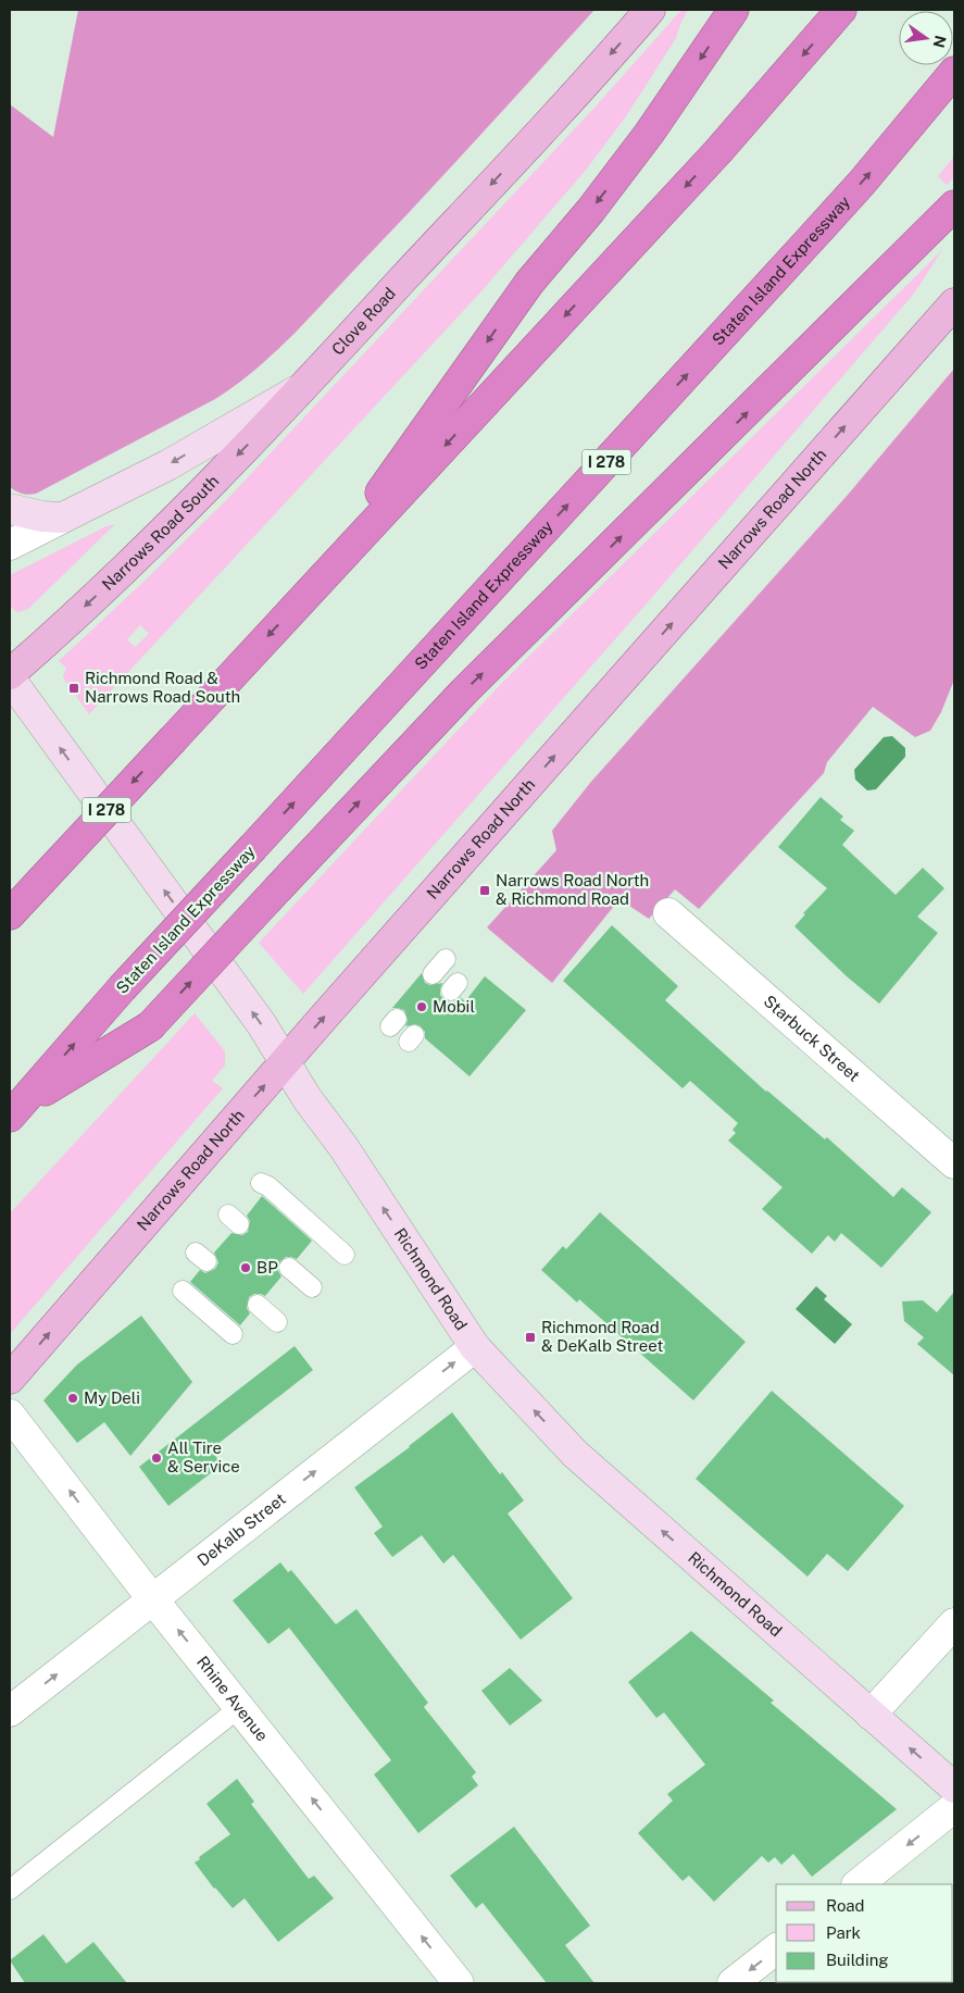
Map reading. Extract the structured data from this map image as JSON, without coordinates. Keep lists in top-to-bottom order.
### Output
{
  "streets": {
    "highway": ["Staten Island Expressway", "I 278"],
    "main road": [
      "Clove Road",
      "Narrows Road North",
      "Narrows Road South",
      "Richmond Road"
    ],
    "street": ["Starbuck Street", "DeKalb Street", "Rhine Avenue"]
  },
  "crossings": [
    ["Clove Road", "Narrows Road South"],
    ["Narrows Road North", "Richmond Road"],
    ["Richmond Road", "DeKalb Street"],
    ["DeKalb Street", "Rhine Avenue"]
  ],
  "one_way": [
    "Clove Road",
    "Narrows Road North",
    "Narrows Road South",
    "Richmond Road",
    "DeKalb Street",
    "Rhine Avenue"
  ],
  "places": {
    "transit": ["Richmond Road & Narrows Road South", "Narrows Road North & Richmond Road", "Richmond Road & DeKalb Street"],
    "other": [
      "Mobil",
      "BP",
      "My Deli",
      "All Tire & Service"
    ]
  },
  "legend": ["Road", "Park", "Building"],
  "north": "right"
}
